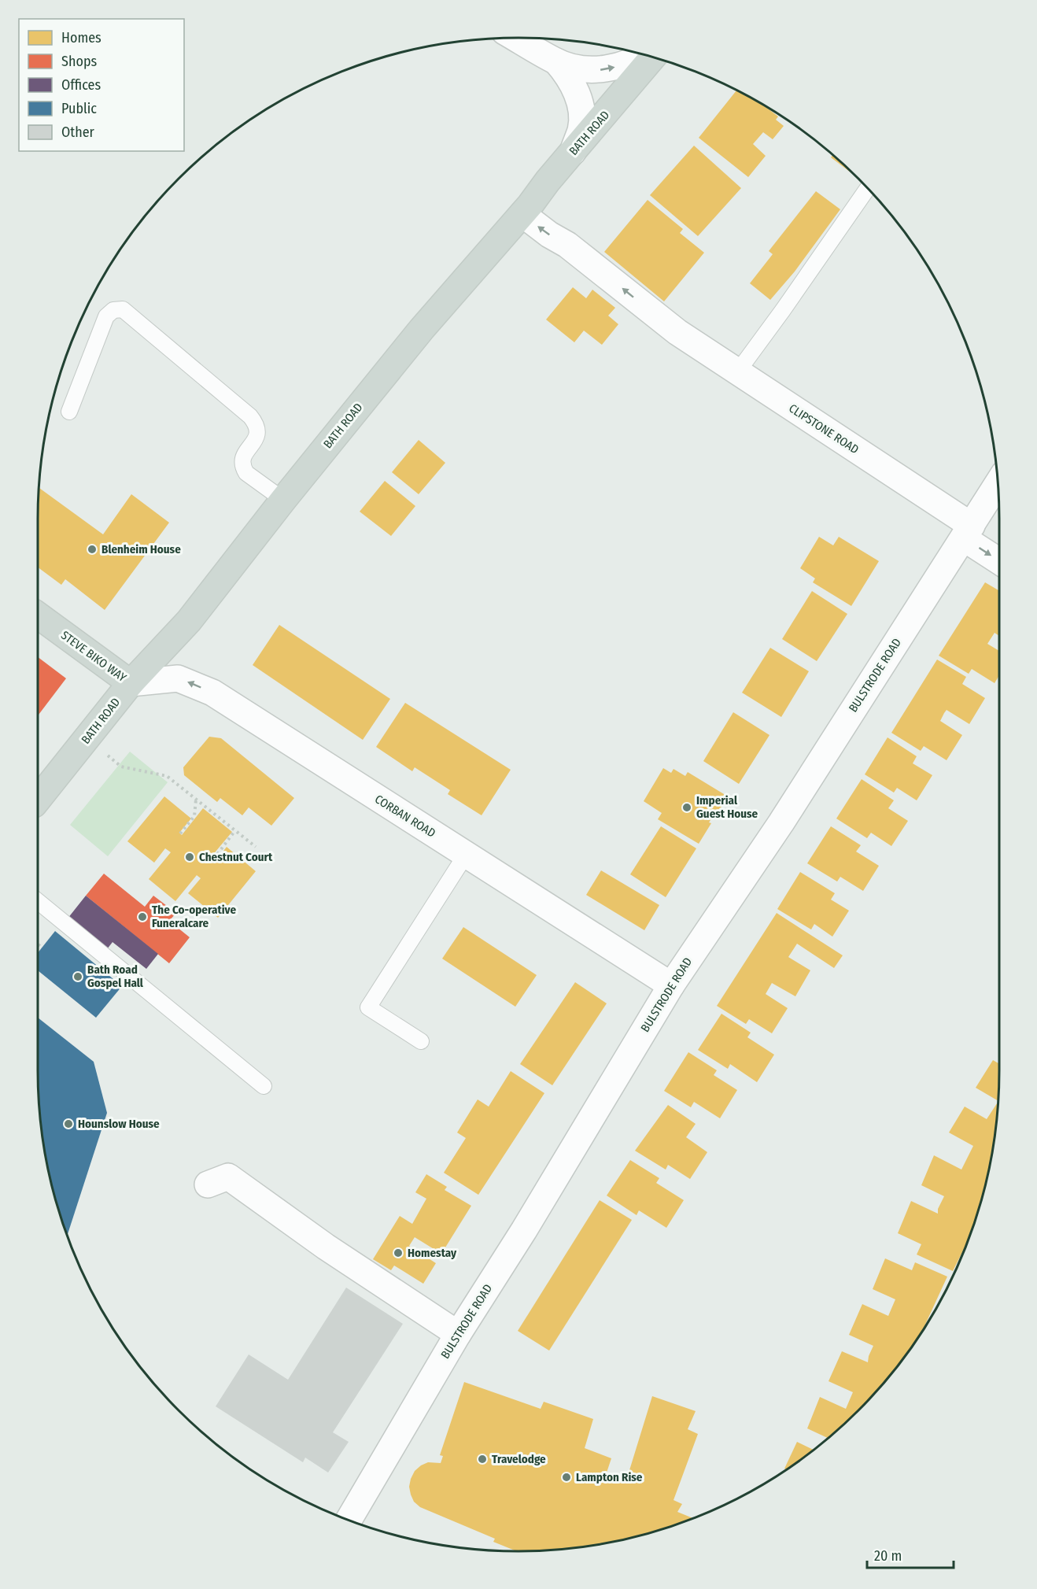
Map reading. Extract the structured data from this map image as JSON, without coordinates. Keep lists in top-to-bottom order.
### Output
{
  "streets": {
    "main road": ["BATH ROAD", "STEVE BIKO WAY"],
    "street": ["CLIPSTONE ROAD", "BULSTRODE ROAD", "CORBAN ROAD"]
  },
  "crossings": [
    ["BATH ROAD", "CLIPSTONE ROAD"],
    ["BATH ROAD", "STEVE BIKO WAY"],
    ["BATH ROAD", "CORBAN ROAD"],
    ["CLIPSTONE ROAD", "BULSTRODE ROAD"],
    ["STEVE BIKO WAY", "CORBAN ROAD"],
    ["BULSTRODE ROAD", "CORBAN ROAD"]
  ],
  "one_way": ["CORBAN ROAD"],
  "places": [
    "Blenheim House",
    "Imperial Guest House",
    "Chestnut Court",
    "The Co-operative Funeralcare",
    "Bath Road Gospel Hall",
    "Hounslow House",
    "Homestay",
    "Travelodge",
    "Lampton Rise"
  ],
  "legend": [
    "Homes",
    "Shops",
    "Offices",
    "Public",
    "Other"
  ],
  "scale_bar": "20 m"
}
